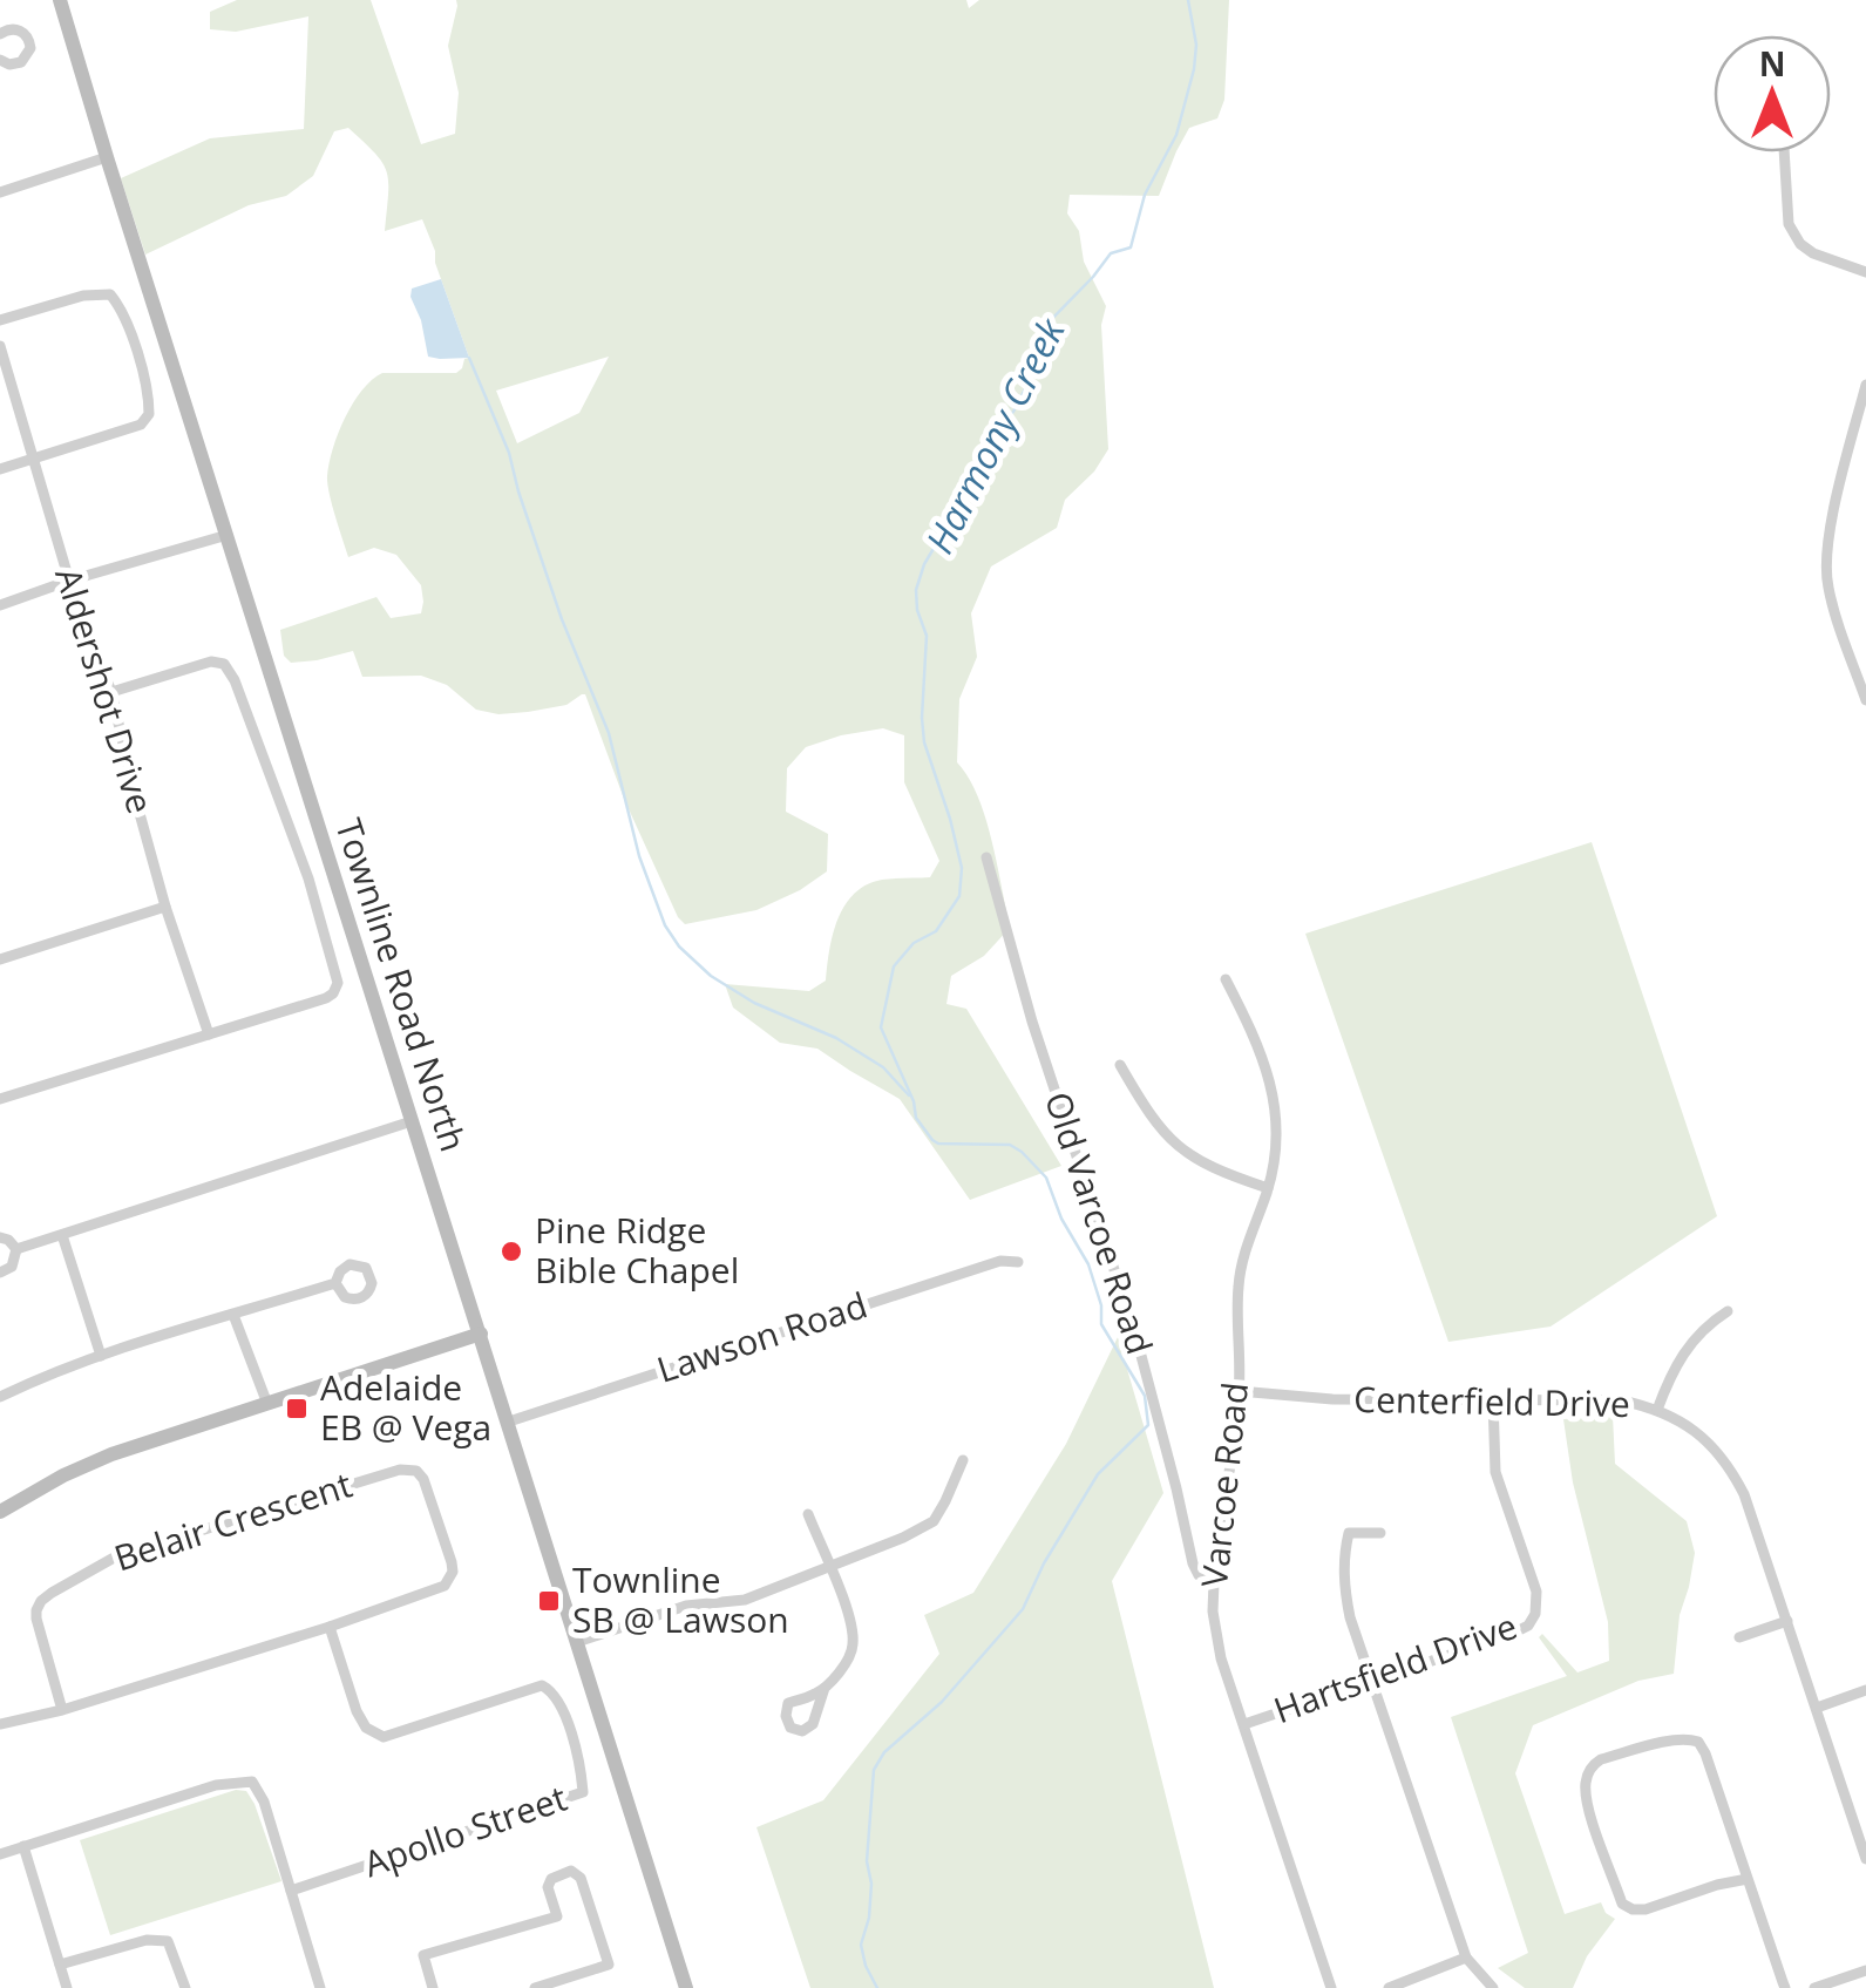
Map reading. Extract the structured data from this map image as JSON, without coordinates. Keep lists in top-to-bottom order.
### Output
{
  "streets": {
    "main road": ["Townline Road North"],
    "street": [
      "Aldershot Drive",
      "Old Varcoe Road",
      "Lawson Road",
      "Centerfield Drive",
      "Varcoe Road",
      "Belair Crescent",
      "Hartsfield Drive",
      "Apollo Street"
    ]
  },
  "crossings": [
    ["Townline Road North", "Lawson Road"],
    ["Old Varcoe Road", "Varcoe Road"],
    ["Centerfield Drive", "Varcoe Road"],
    ["Centerfield Drive", "Hartsfield Drive"],
    ["Varcoe Road", "Hartsfield Drive"],
    ["Belair Crescent", "Apollo Street"]
  ],
  "water": ["Harmony Creek"],
  "places": {
    "other": ["Pine Ridge Bible Chapel"],
    "transit": ["Adelaide EB @ Vega", "Townline SB @ Lawson"]
  },
  "north": "top"
}
